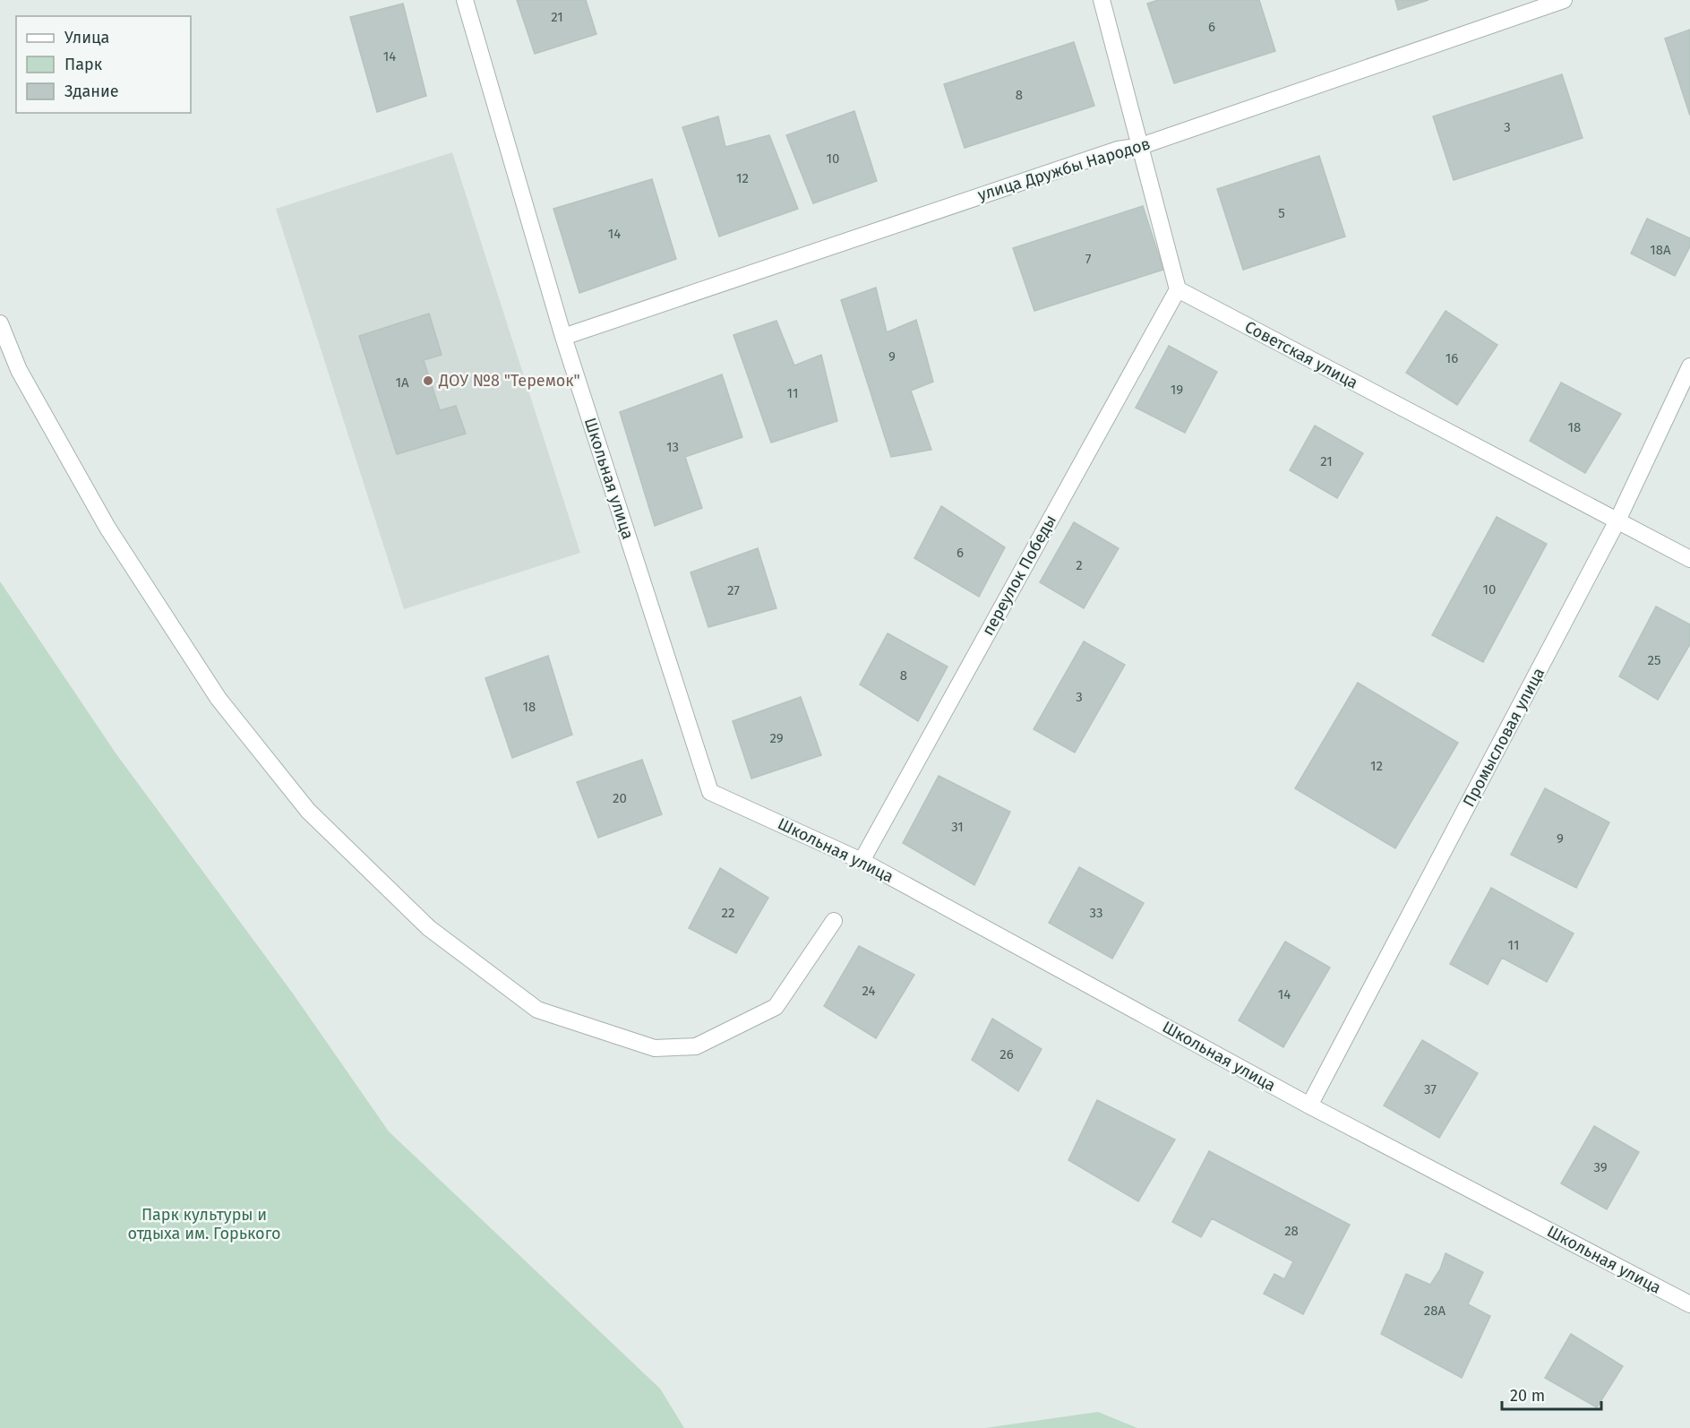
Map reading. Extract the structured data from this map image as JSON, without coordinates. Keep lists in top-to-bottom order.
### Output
{
  "streets": {
    "street": [
      "улица Дружбы Народов",
      "Советская улица",
      "Школьная улица",
      "переулок Победы",
      "Промысловая улица"
    ]
  },
  "crossings": [
    ["улица Дружбы Народов", "Школьная улица"],
    ["Советская улица", "переулок Победы"],
    ["Советская улица", "Промысловая улица"],
    ["Школьная улица", "переулок Победы"],
    ["Школьная улица", "Промысловая улица"]
  ],
  "parks": ["Парк культуры и отдыха им. Горького"],
  "places": ["ДОУ №8 \"Теремок\""],
  "house_numbers": [
    "21",
    "6",
    "14",
    "8",
    "3",
    "10",
    "12",
    "5",
    "14",
    "18А",
    "7",
    "9",
    "16",
    "1А",
    "19",
    "11",
    "18",
    "13",
    "21",
    "6",
    "2",
    "10",
    "27",
    "25",
    "8",
    "3",
    "18",
    "29",
    "12",
    "20",
    "31",
    "9",
    "22",
    "33",
    "11",
    "24",
    "14",
    "26",
    "37",
    "39",
    "28",
    "28А"
  ],
  "legend": ["Улица", "Парк", "Здание"],
  "scale_bar": "20 m"
}
